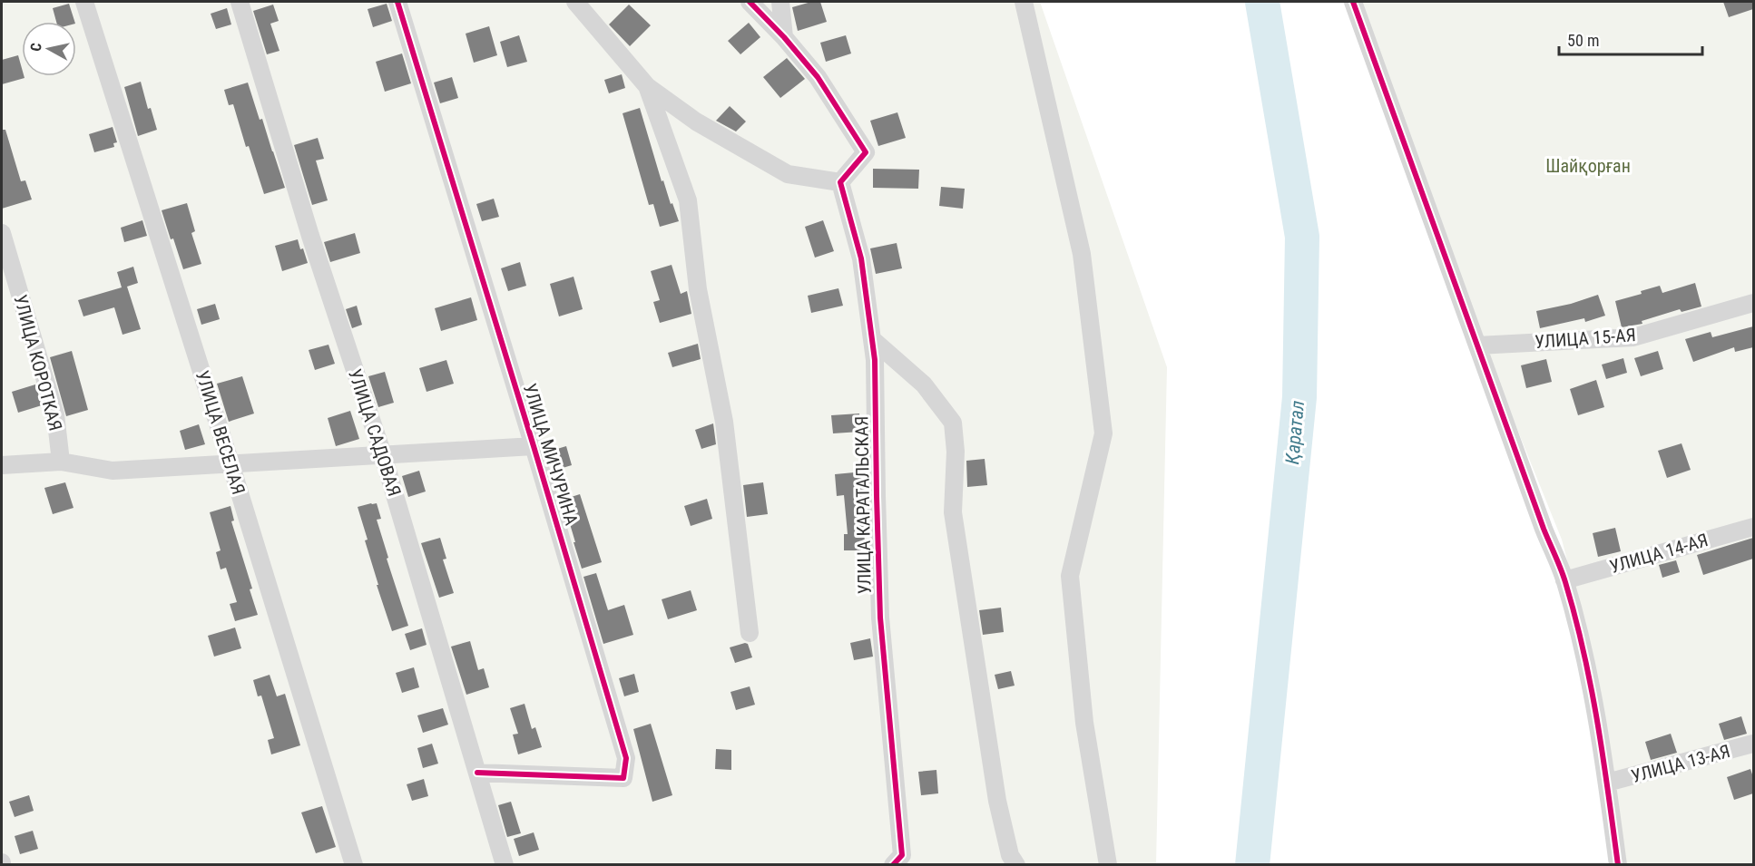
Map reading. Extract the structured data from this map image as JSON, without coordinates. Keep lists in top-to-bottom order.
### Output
{
  "streets": {
    "street": [
      "УЛИЦА 15-АЯ",
      "УЛИЦА КОРОТКАЯ",
      "УЛИЦА ВЕСЕЛАЯ",
      "УЛИЦА САДОВАЯ",
      "УЛИЦА МИЧУРИНА",
      "УЛИЦА КАРАТАЛЬСКАЯ",
      "УЛИЦА 14-АЯ",
      "УЛИЦА 13-АЯ"
    ]
  },
  "crossings": [
    ["УЛИЦА САДОВАЯ", "УЛИЦА МИЧУРИНА"]
  ],
  "water": ["Қаратал"],
  "parks": ["Шайқорған"],
  "scale_bar": "50 m",
  "north": "left"
}
